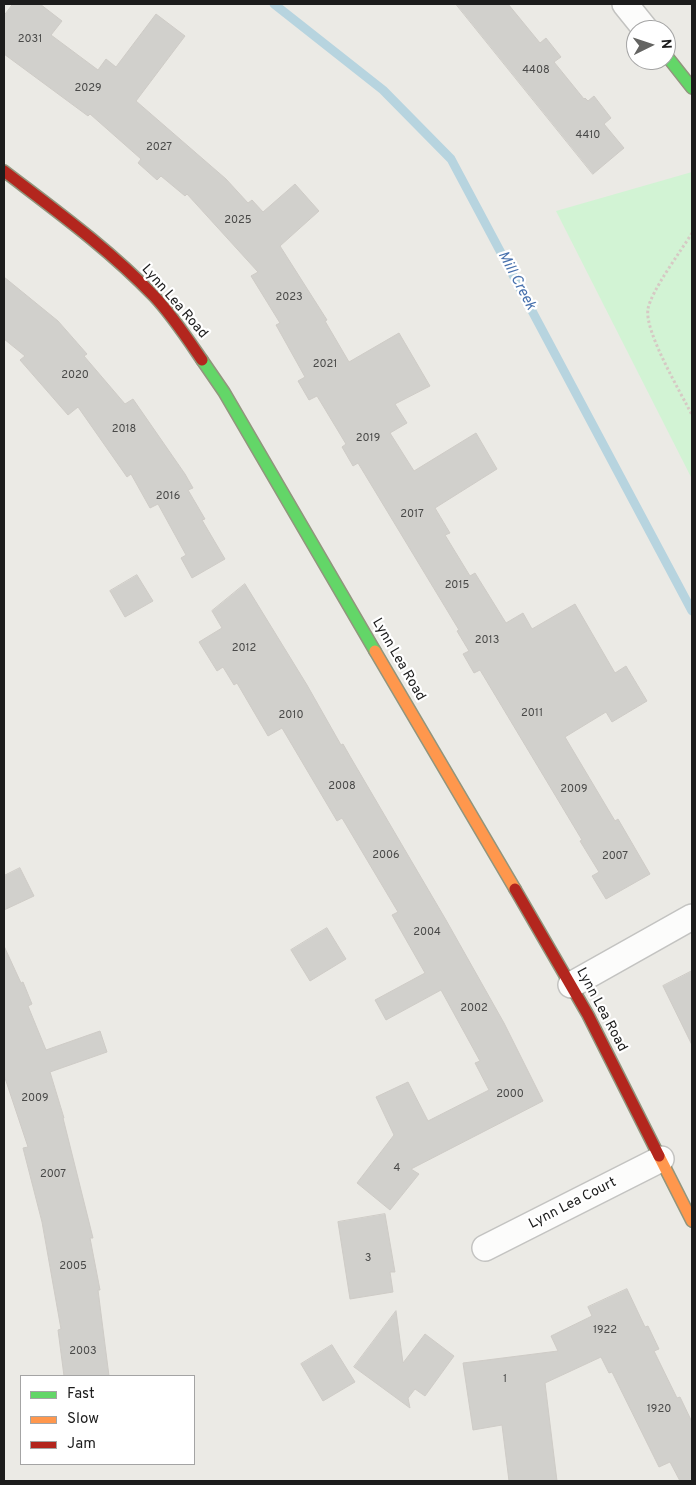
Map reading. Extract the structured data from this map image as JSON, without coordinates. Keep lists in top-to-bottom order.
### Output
{
  "streets": {
    "street": ["Lynn Lea Road", "Lynn Lea Court"]
  },
  "crossings": [
    ["Lynn Lea Road", "Lynn Lea Court"]
  ],
  "water": ["Mill Creek"],
  "house_numbers": [
    "2031",
    "4408",
    "2029",
    "4410",
    "2027",
    "2025",
    "2023",
    "2021",
    "2020",
    "2018",
    "2019",
    "2016",
    "2017",
    "2015",
    "2013",
    "2012",
    "2011",
    "2010",
    "2008",
    "2009",
    "2006",
    "2007",
    "2004",
    "2002",
    "2000",
    "2009",
    "4",
    "2007",
    "3",
    "2005",
    "1922",
    "2003",
    "1",
    "1920"
  ],
  "legend": ["Fast", "Slow", "Jam"],
  "north": "right"
}
